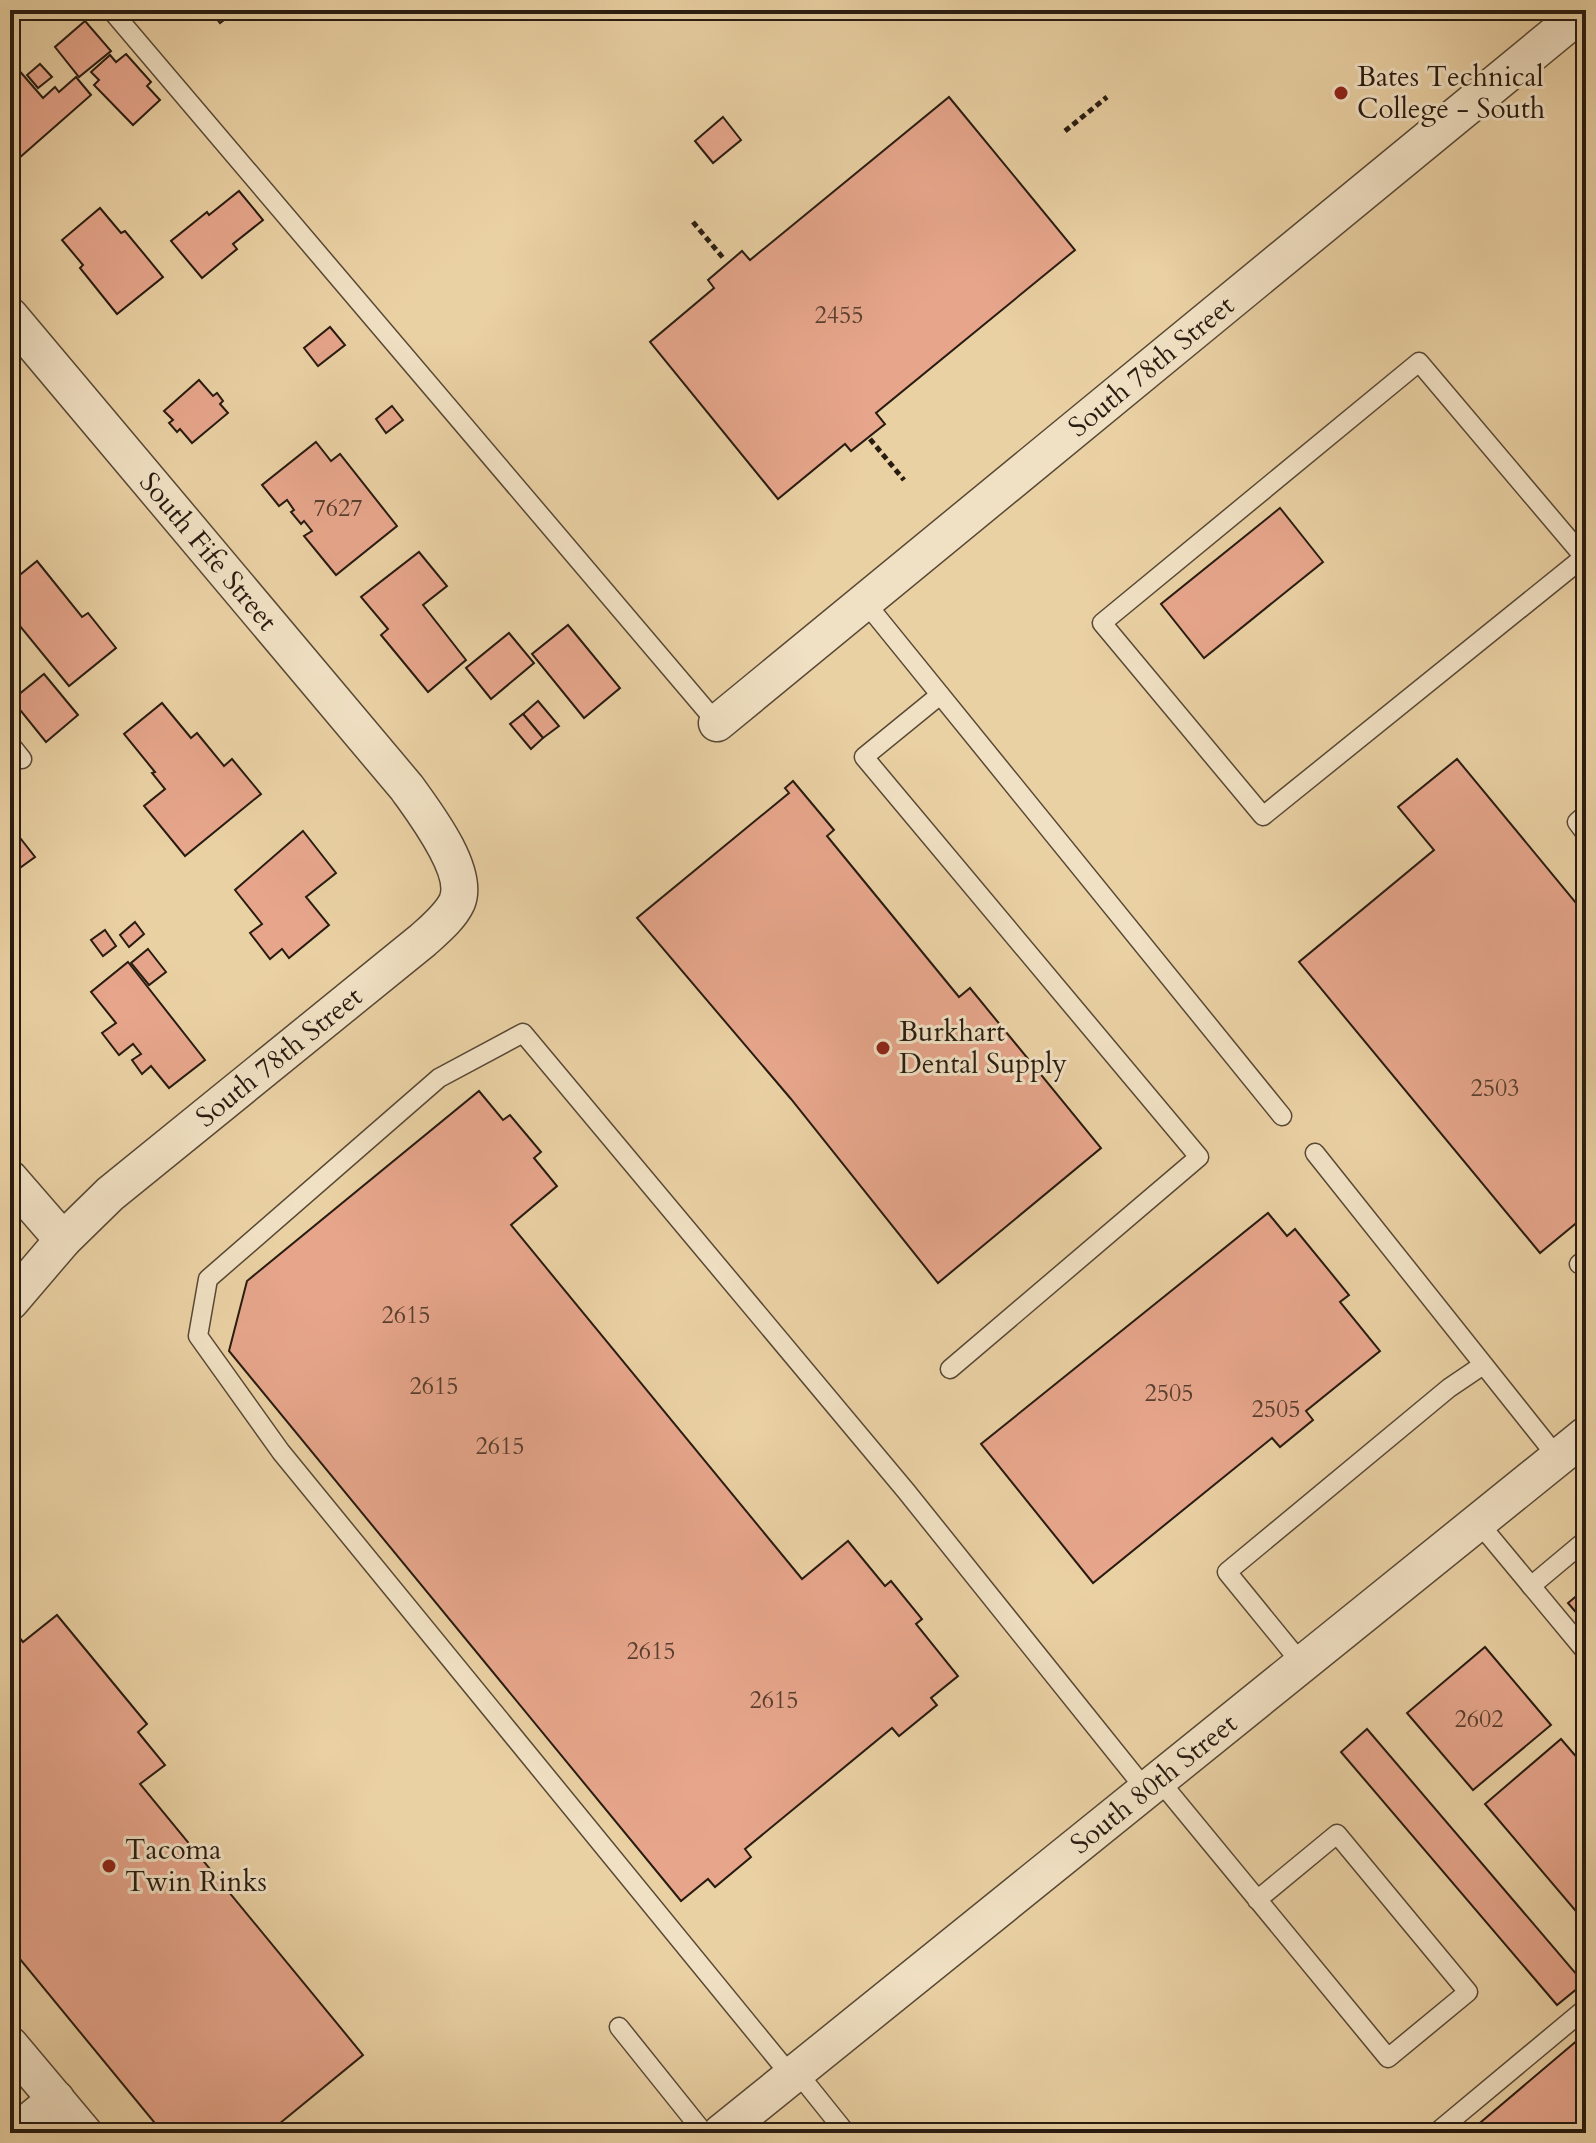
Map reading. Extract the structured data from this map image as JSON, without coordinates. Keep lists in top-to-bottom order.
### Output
{
  "streets": {
    "street": ["South 78th Street", "South Fife Street", "South 80th Street"]
  },
  "crossings": [
    ["South 78th Street", "South Fife Street"]
  ],
  "places": ["Bates Technical College - South", "Burkhart Dental Supply", "Tacoma Twin Rinks"],
  "house_numbers": [
    "2455",
    "7627",
    "2503",
    "2615",
    "2615",
    "2505",
    "2505",
    "2615",
    "2615",
    "2615",
    "2602"
  ]
}
